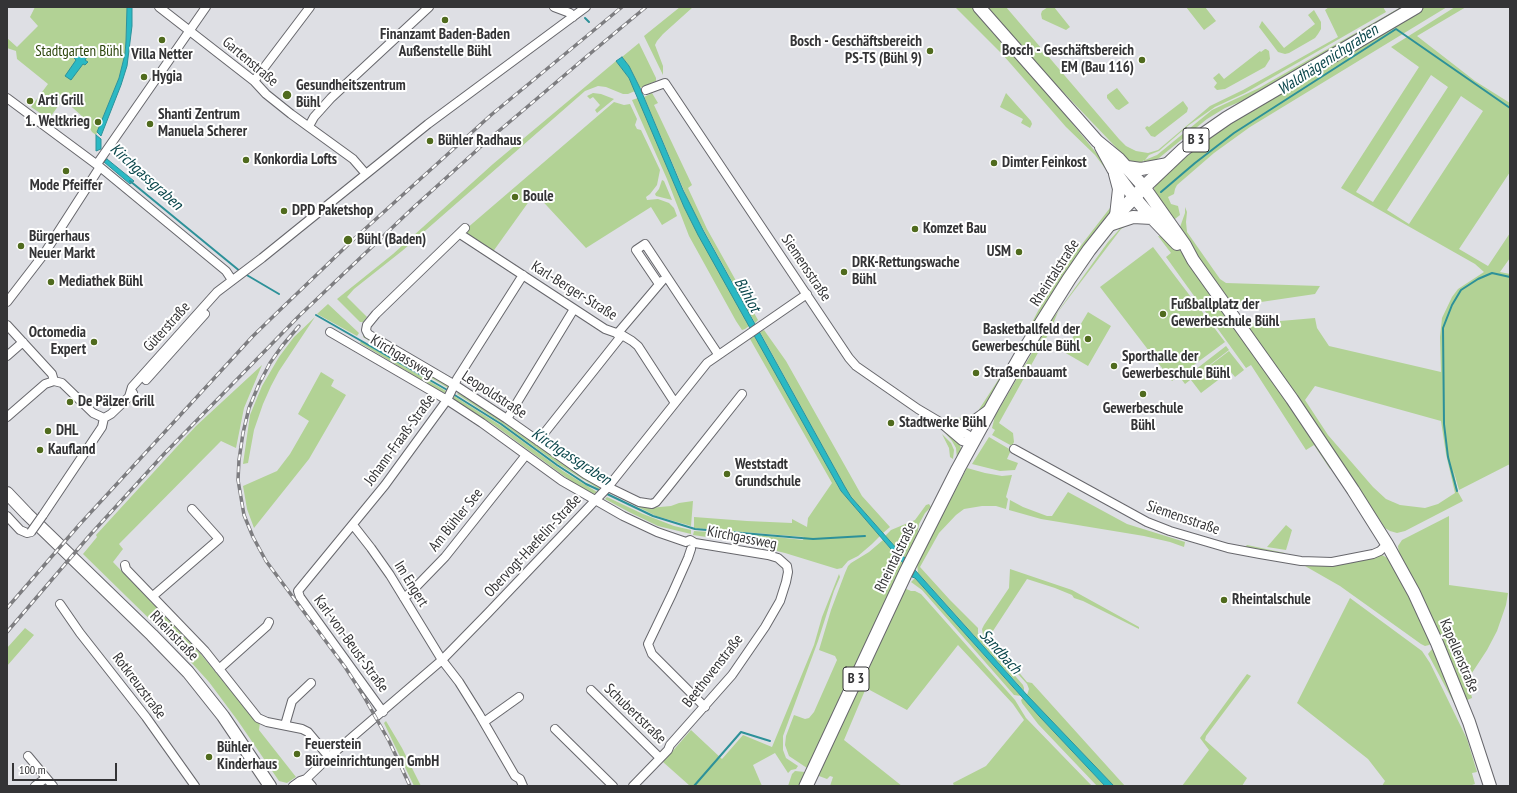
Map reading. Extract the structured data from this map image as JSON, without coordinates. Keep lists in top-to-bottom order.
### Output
{
  "streets": {
    "main road": ["B 3", "Rheintalstraße"],
    "street": [
      "Gartenstraße",
      "Siemensstraße",
      "Karl-Berger-Straße",
      "Güterstraße",
      "Kirchgassweg",
      "Leopoldstraße",
      "Johann-Fraaß-Straße",
      "Am Bühler See",
      "Obervogt-Haefelin-Straße",
      "Im Engert",
      "Rheinstraße",
      "Karl-von-Beust-Straße",
      "Kapellenstraße",
      "Beethovenstraße",
      "Rotkreuzstraße",
      "Schubertstraße"
    ]
  },
  "crossings": [
    ["Gartenstraße", "Güterstraße"],
    ["Siemensstraße", "Rheintalstraße"],
    ["Siemensstraße", "Obervogt-Haefelin-Straße"],
    ["Siemensstraße", "Kapellenstraße"],
    ["Karl-Berger-Straße", "Leopoldstraße"],
    ["Karl-Berger-Straße", "Johann-Fraaß-Straße"],
    ["Karl-Berger-Straße", "Obervogt-Haefelin-Straße"],
    ["Kirchgassweg", "Leopoldstraße"],
    ["Kirchgassweg", "Johann-Fraaß-Straße"],
    ["Kirchgassweg", "Am Bühler See"],
    ["Kirchgassweg", "Obervogt-Haefelin-Straße"],
    ["Kirchgassweg", "Beethovenstraße"],
    ["Leopoldstraße", "Johann-Fraaß-Straße"],
    ["Leopoldstraße", "Obervogt-Haefelin-Straße"],
    ["Johann-Fraaß-Straße", "Im Engert"],
    ["Johann-Fraaß-Straße", "Karl-von-Beust-Straße"],
    ["Am Bühler See", "Im Engert"],
    ["Obervogt-Haefelin-Straße", "Im Engert"],
    ["Obervogt-Haefelin-Straße", "Karl-von-Beust-Straße"],
    ["Beethovenstraße", "Schubertstraße"]
  ],
  "water": [
    "Waldhägenichgraben",
    "Kirchgassgraben",
    "Bühlot",
    "Sandbach"
  ],
  "parks": ["Stadtgarten Bühl"],
  "places": [
    "Finanzamt Baden-Baden Außenstelle Bühl",
    "Villa Netter",
    "Bosch - Geschäftsbereich PS-TS (Bühl 9)",
    "Bosch - Geschäftsbereich EM (Bau 116)",
    "Hygia",
    "Gesundheitszentrum Bühl",
    "Arti Grill",
    "1. Weltkrieg",
    "Shanti Zentrum Manuela Scherer",
    "Bühler Radhaus",
    "Konkordia Lofts",
    "Dimter Feinkost",
    "Mode Pfeiffer",
    "Boule",
    "DPD Paketshop",
    "Komzet Bau",
    "Bühl (Baden)",
    "Bürgerhaus Neuer Markt",
    "USM",
    "DRK-Rettungswache Bühl",
    "Mediathek Bühl",
    "Fußballplatz der Gewerbeschule Bühl",
    "Basketballfeld der Gewerbeschule Bühl",
    "Octomedia Expert",
    "Sporthalle der Gewerbeschule Bühl",
    "Straßenbauamt",
    "Gewerbeschule Bühl",
    "De Pälzer Grill",
    "Stadtwerke Bühl",
    "DHL",
    "Kaufland",
    "Weststadt Grundschule",
    "Rheintalschule",
    "Feuerstein Büroeinrichtungen GmbH",
    "Bühler Kinderhaus"
  ],
  "scale_bar": "100 m"
}
